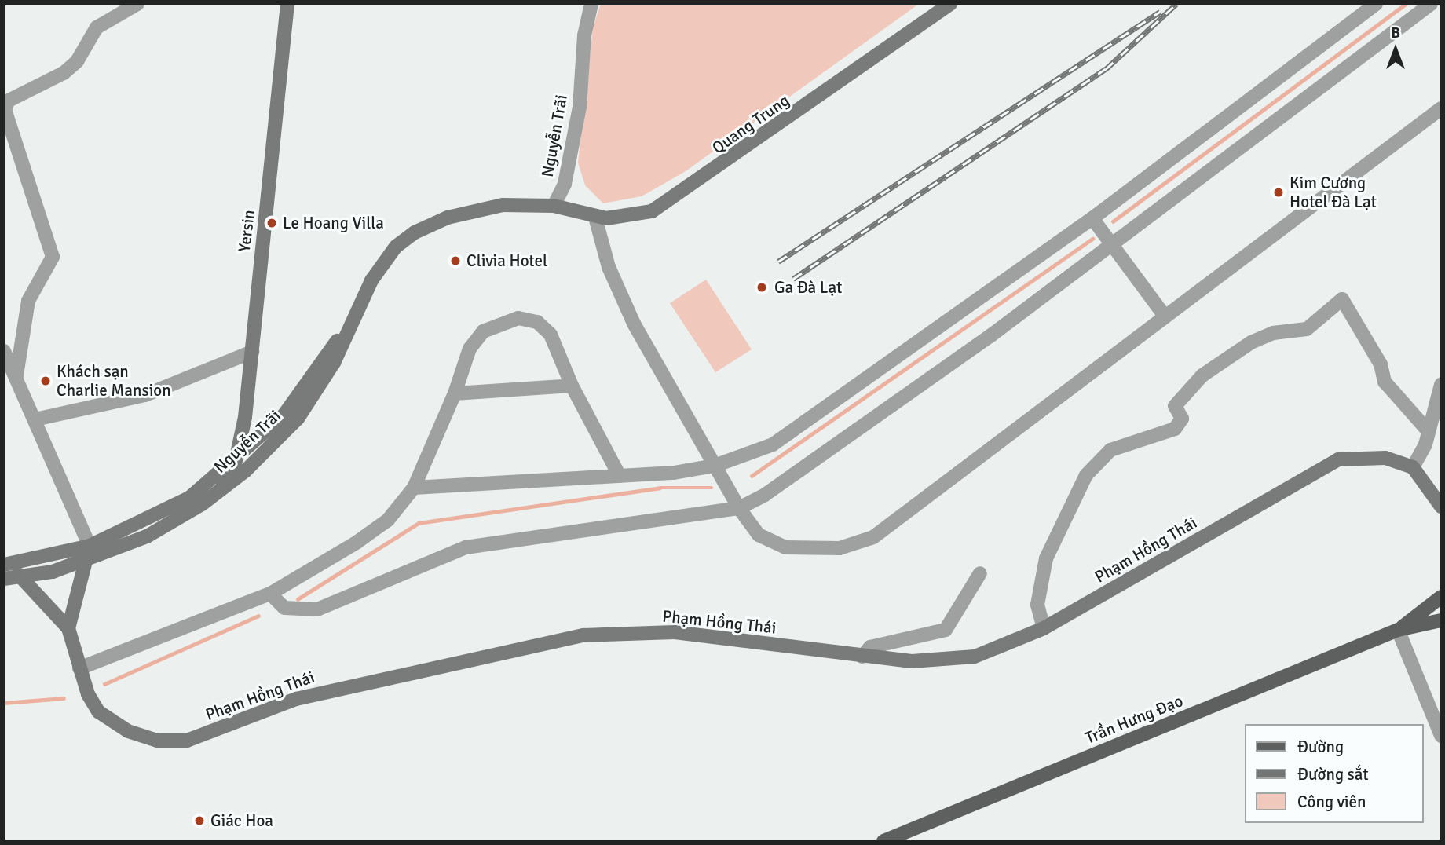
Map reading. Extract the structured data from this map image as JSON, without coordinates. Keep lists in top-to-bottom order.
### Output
{
  "streets": {
    "main road": ["Trần Hưng Đạo"],
    "street": [
      "Quang Trung",
      "Nguyễn Trãi",
      "Yersin",
      "Phạm Hồng Thái"
    ]
  },
  "crossings": [
    ["Quang Trung", "Nguyễn Trãi"],
    ["Nguyễn Trãi", "Yersin"],
    ["Yersin", "Phạm Hồng Thái"]
  ],
  "places": [
    "Kim Cương Hotel Đà Lạt",
    "Le Hoang Villa",
    "Clivia Hotel",
    "Ga Đà Lạt",
    "Khách sạn Charlie Mansion",
    "Giác Hoa"
  ],
  "legend": ["Đường", "Đường sắt", "Công viên"],
  "north": "top"
}
